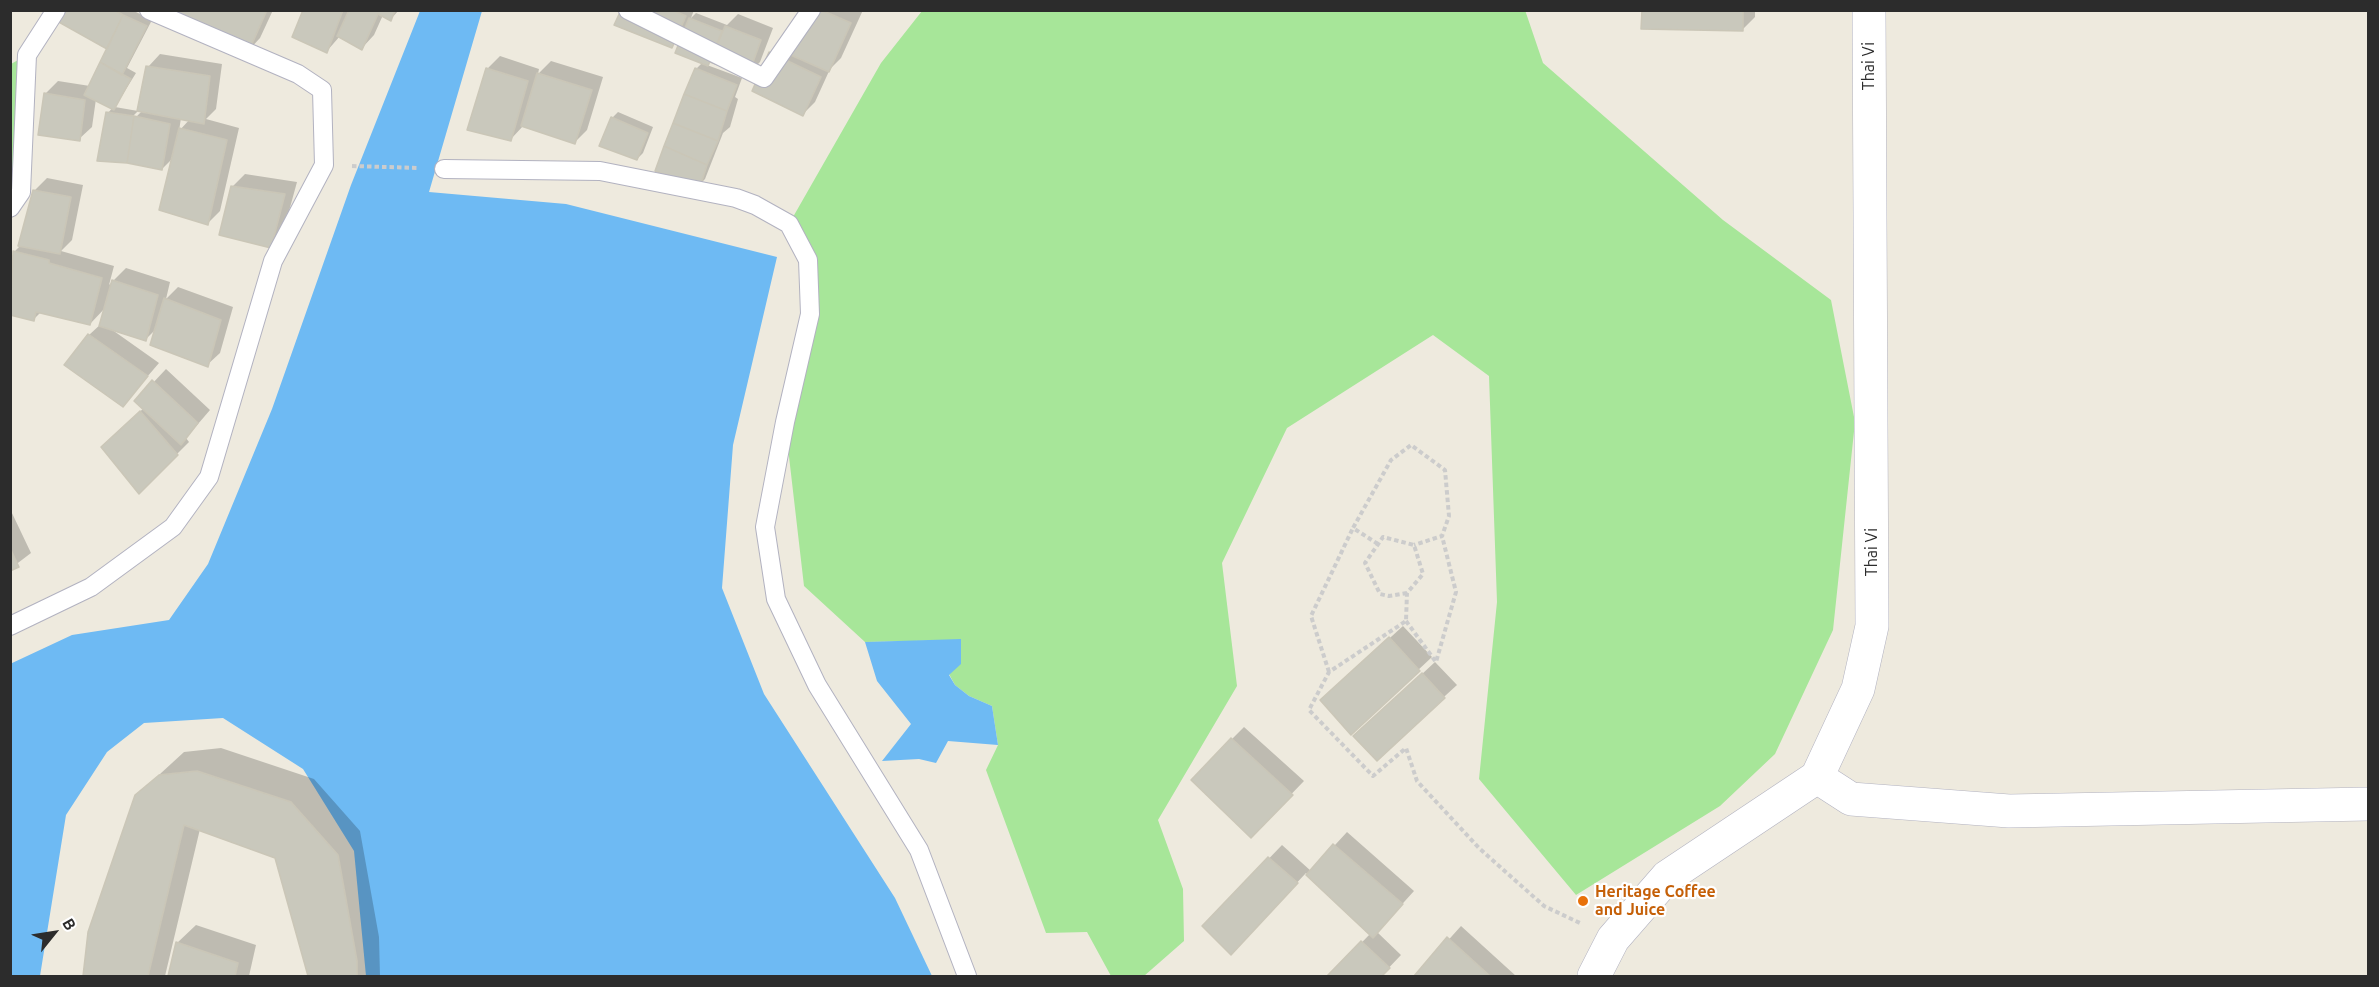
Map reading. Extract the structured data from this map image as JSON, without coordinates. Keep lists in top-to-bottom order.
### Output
{
  "streets": {
    "street": ["Thai Vi"]
  },
  "places": ["Heritage Coffee and Juice"],
  "north": "top right"
}
